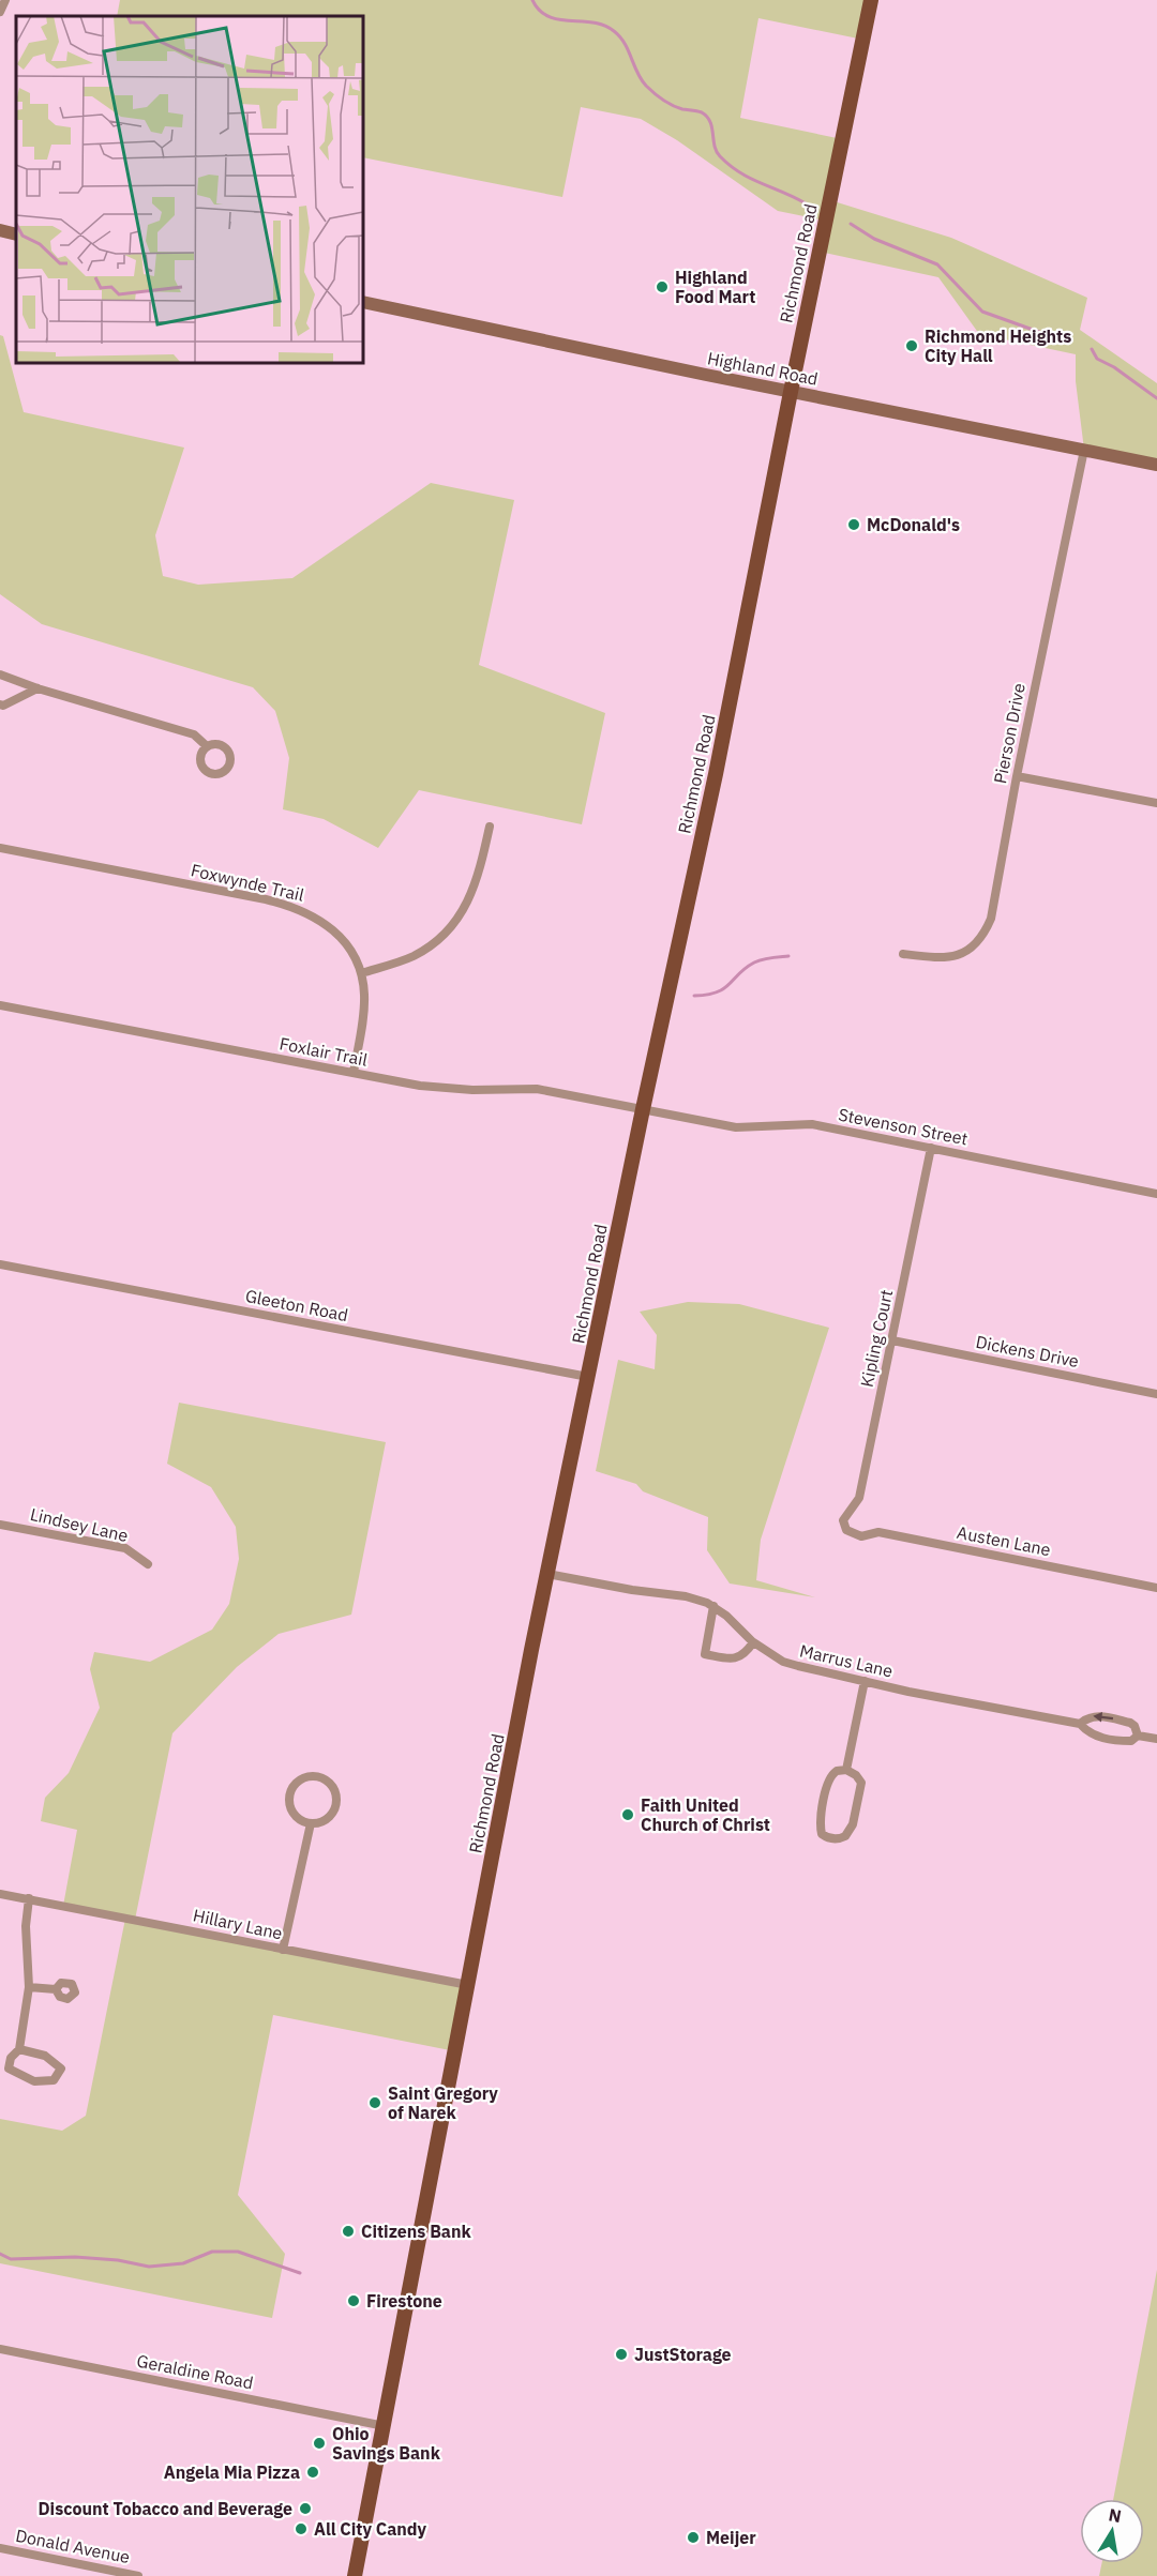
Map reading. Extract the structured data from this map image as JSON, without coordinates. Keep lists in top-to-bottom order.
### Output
{
  "streets": {
    "main road": ["Richmond Road"],
    "street": [
      "Highland Road",
      "Pierson Drive",
      "Foxwynde Trail",
      "Foxlair Trail",
      "Stevenson Street",
      "Gleeton Road",
      "Kipling Court",
      "Dickens Drive",
      "Lindsey Lane",
      "Austen Lane",
      "Marrus Lane",
      "Hillary Lane",
      "Geraldine Road",
      "Donald Avenue"
    ]
  },
  "crossings": [
    ["Richmond Road", "Highland Road"],
    ["Richmond Road", "Foxlair Trail"],
    ["Richmond Road", "Stevenson Street"],
    ["Richmond Road", "Gleeton Road"],
    ["Richmond Road", "Marrus Lane"],
    ["Richmond Road", "Hillary Lane"],
    ["Richmond Road", "Geraldine Road"],
    ["Highland Road", "Pierson Drive"],
    ["Foxwynde Trail", "Foxlair Trail"],
    ["Foxlair Trail", "Stevenson Street"],
    ["Stevenson Street", "Kipling Court"],
    ["Kipling Court", "Dickens Drive"],
    ["Kipling Court", "Austen Lane"]
  ],
  "places": [
    "Highland Food Mart",
    "Richmond Heights City Hall",
    "McDonald's",
    "Faith United Church of Christ",
    "Saint Gregory of Narek",
    "Citizens Bank",
    "Firestone",
    "JustStorage",
    "Ohio Savings Bank",
    "Angela Mia Pizza",
    "Discount Tobacco and Beverage",
    "All City Candy",
    "Meijer"
  ],
  "north": "top"
}
